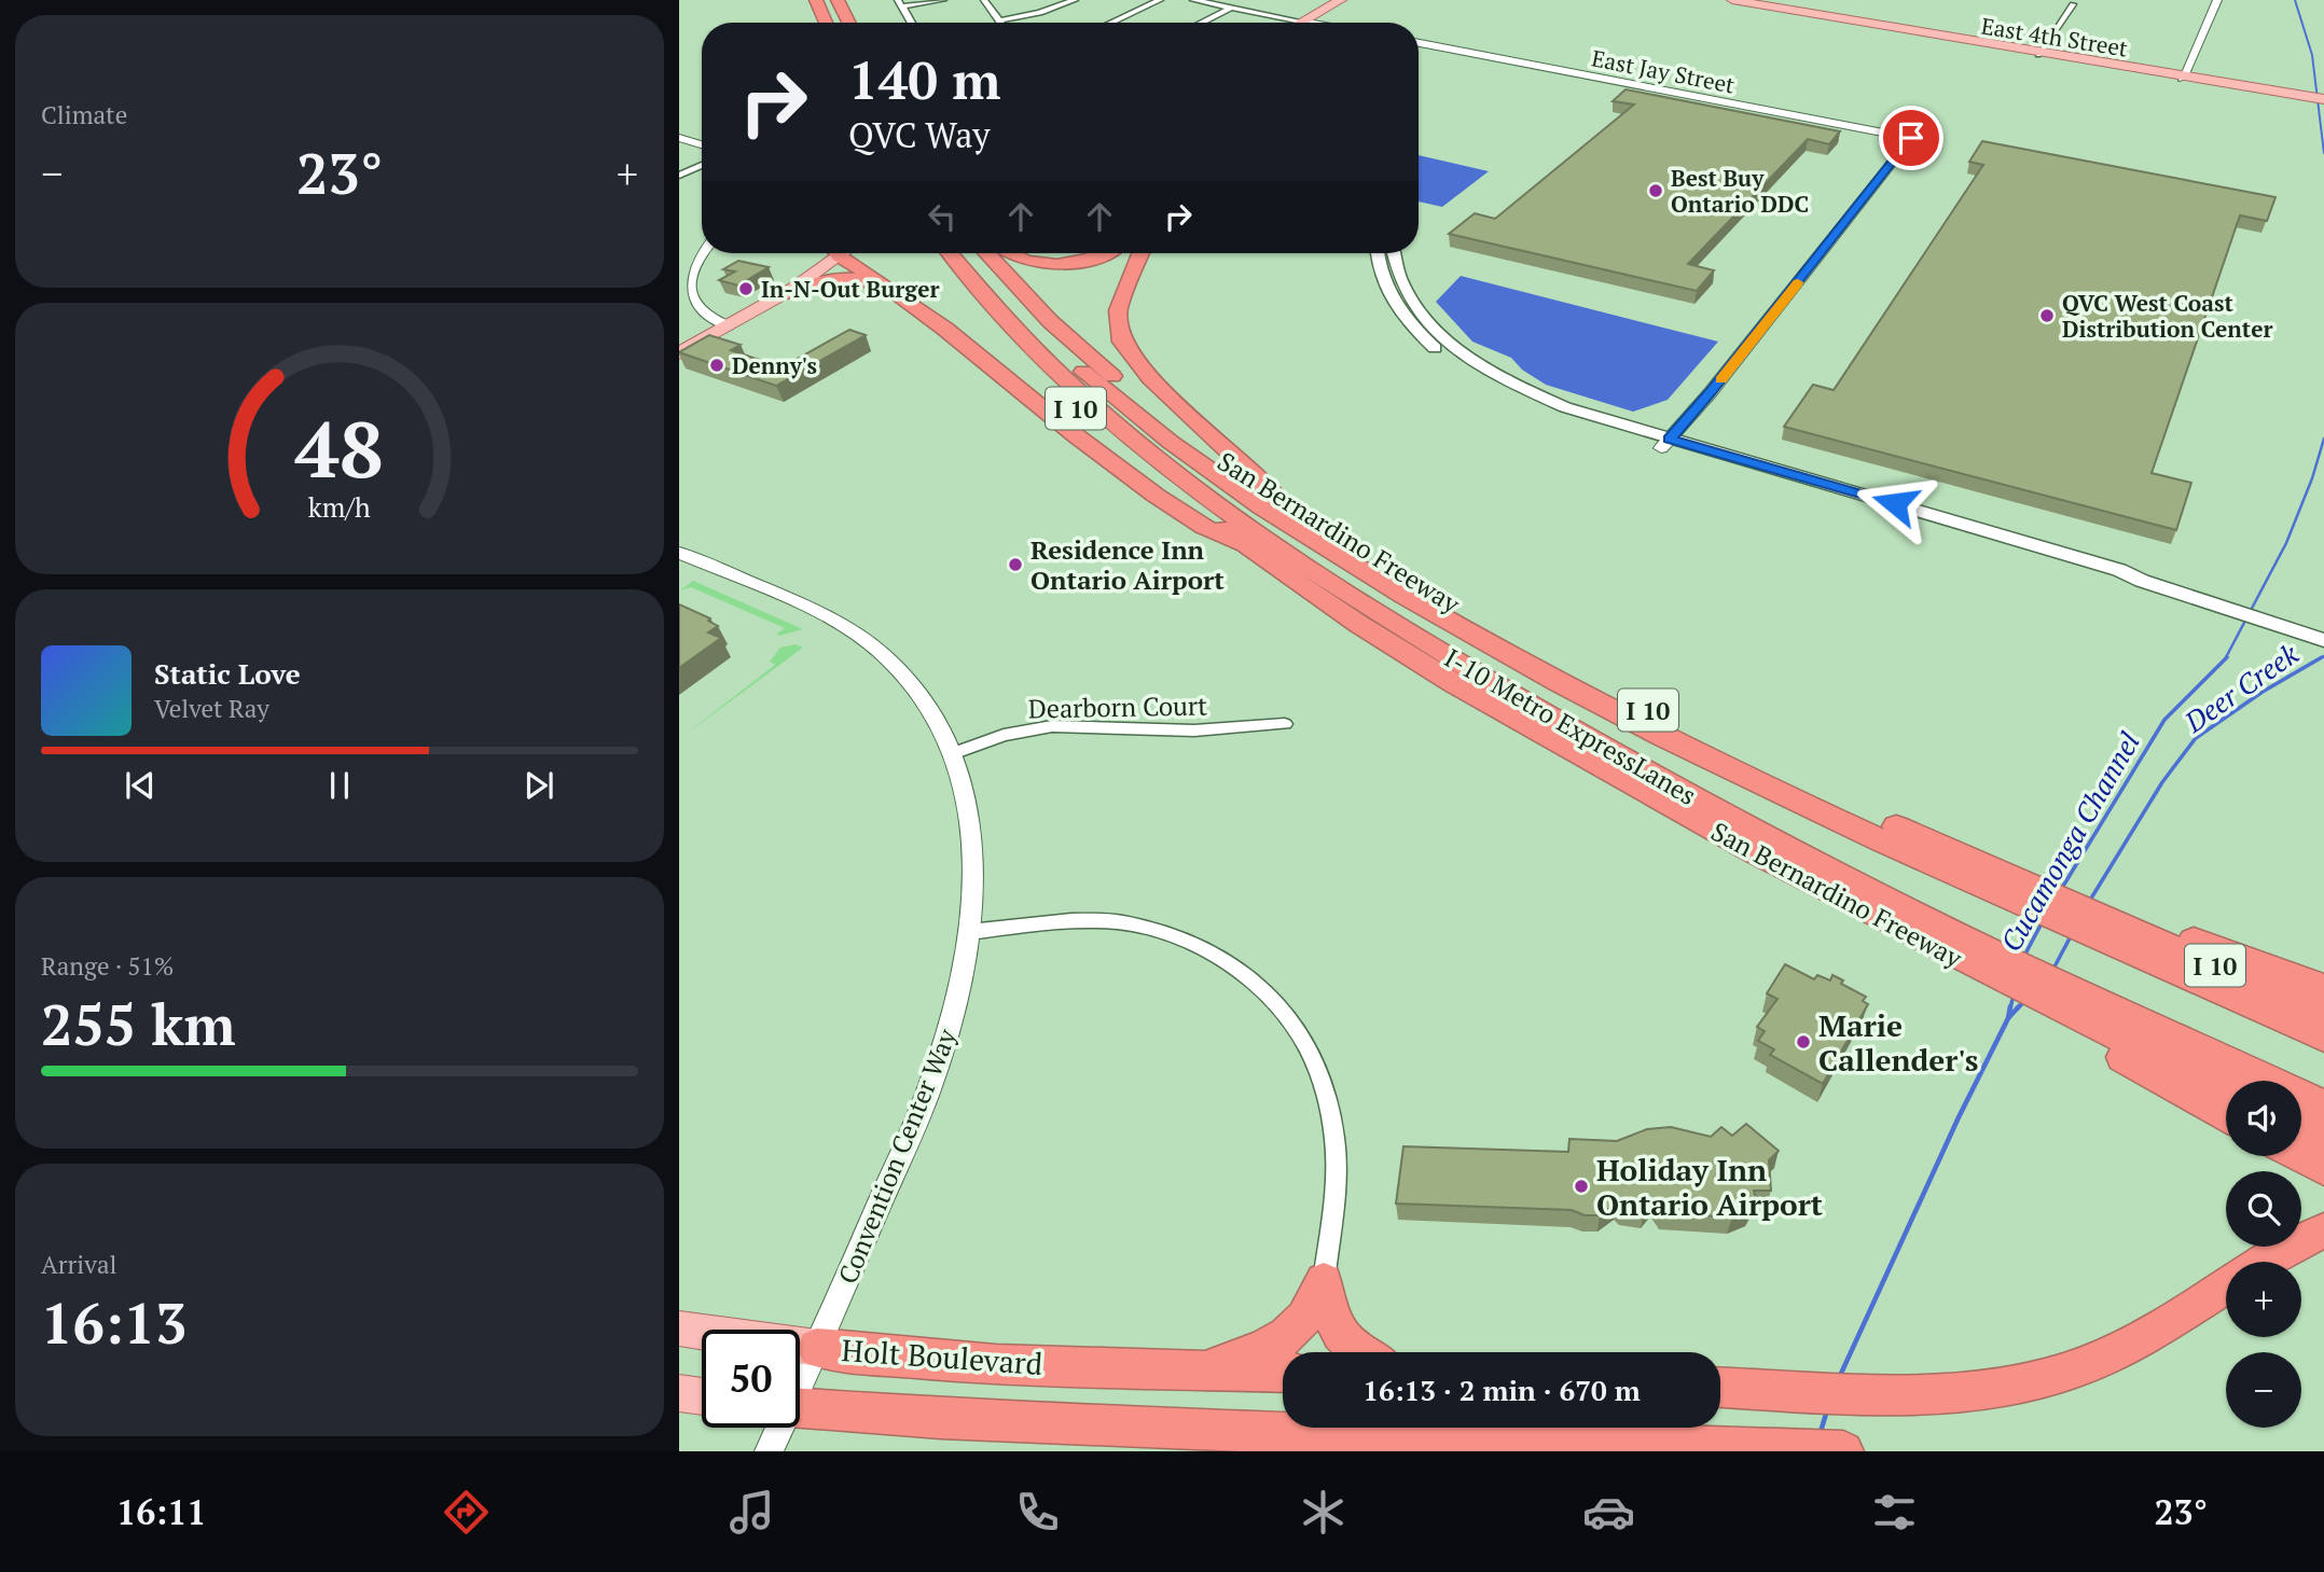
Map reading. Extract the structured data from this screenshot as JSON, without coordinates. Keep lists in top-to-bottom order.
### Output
{
  "streets": {
    "highway": [
      "I 10",
      "San Bernardino Freeway",
      "I-10 Metro ExpressLanes",
      "Holt Boulevard"
    ],
    "main road": ["East 4th Street"],
    "street": ["East Jay Street", "Dearborn Court", "Convention Center Way"]
  },
  "crossings": [
    ["I 10", "I-10 Metro ExpressLanes"],
    ["San Bernardino Freeway", "I-10 Metro ExpressLanes"],
    ["Dearborn Court", "Convention Center Way"],
    ["Convention Center Way", "Holt Boulevard"]
  ],
  "water": ["Deer Creek", "Cucamonga Channel"],
  "places": [
    "Best Buy Ontario DDC",
    "In-N-Out Burger",
    "QVC West Coast Distribution Center",
    "Denny's",
    "Residence Inn Ontario Airport",
    "Marie Callender's",
    "Holiday Inn Ontario Airport"
  ],
  "page": {
    "tile": [
      "Climate",
      ["Range · 51%", "255 km"],
      ["Arrival", "16:13"]
    ],
    "turn": ["140 m", "QVC Way"],
    "heat": ["−", "23°", "+"],
    "song": ["Static Love", "Velvet Ray"],
    "map_buttons": ["+", "−"],
    "limit": "50",
    "trip": "16:13 · 2 min · 670 m",
    "tabs": ["16:11", "23°"],
    "gauge": ["48", "km/h"]
  }
}
